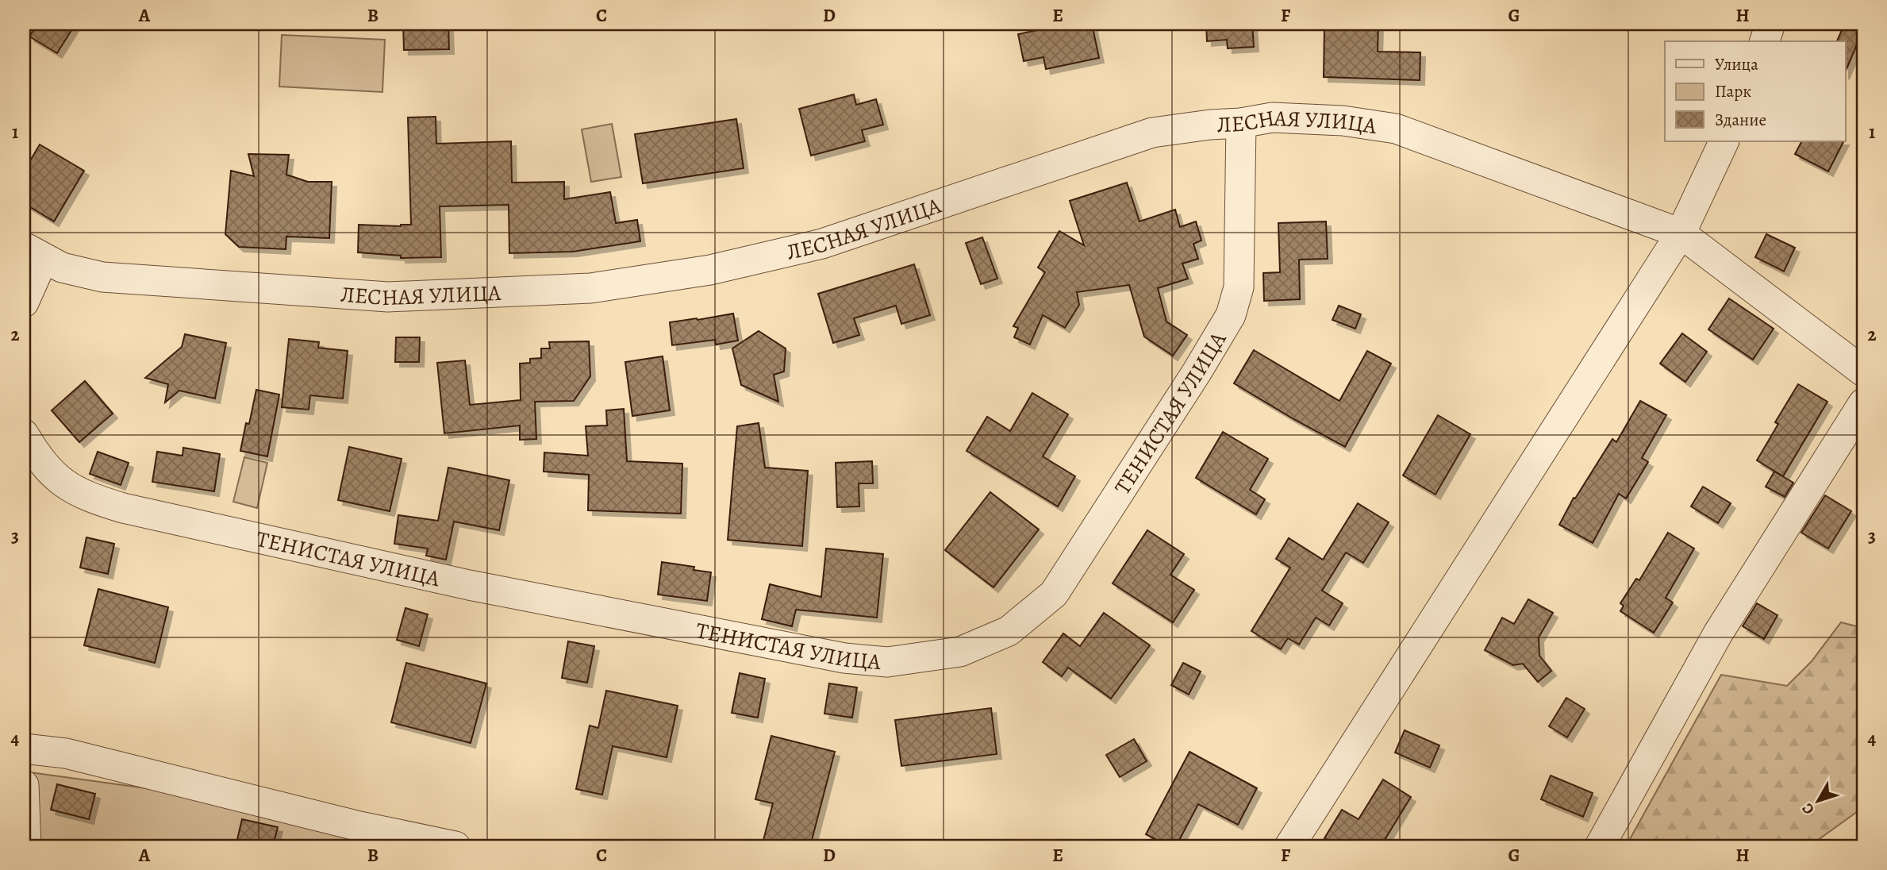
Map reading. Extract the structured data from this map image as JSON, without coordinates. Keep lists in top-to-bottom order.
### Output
{
  "streets": {
    "street": ["ЛЕСНАЯ УЛИЦА", "ТЕНИСТАЯ УЛИЦА"]
  },
  "crossings": [
    ["ЛЕСНАЯ УЛИЦА", "ТЕНИСТАЯ УЛИЦА"]
  ],
  "legend": ["Улица", "Парк", "Здание"],
  "north": "bottom left",
  "grid": {
    "columns": [
      "A",
      "B",
      "C",
      "D",
      "E",
      "F",
      "G",
      "H"
    ],
    "rows": [
      "1",
      "2",
      "3",
      "4"
    ]
  }
}
